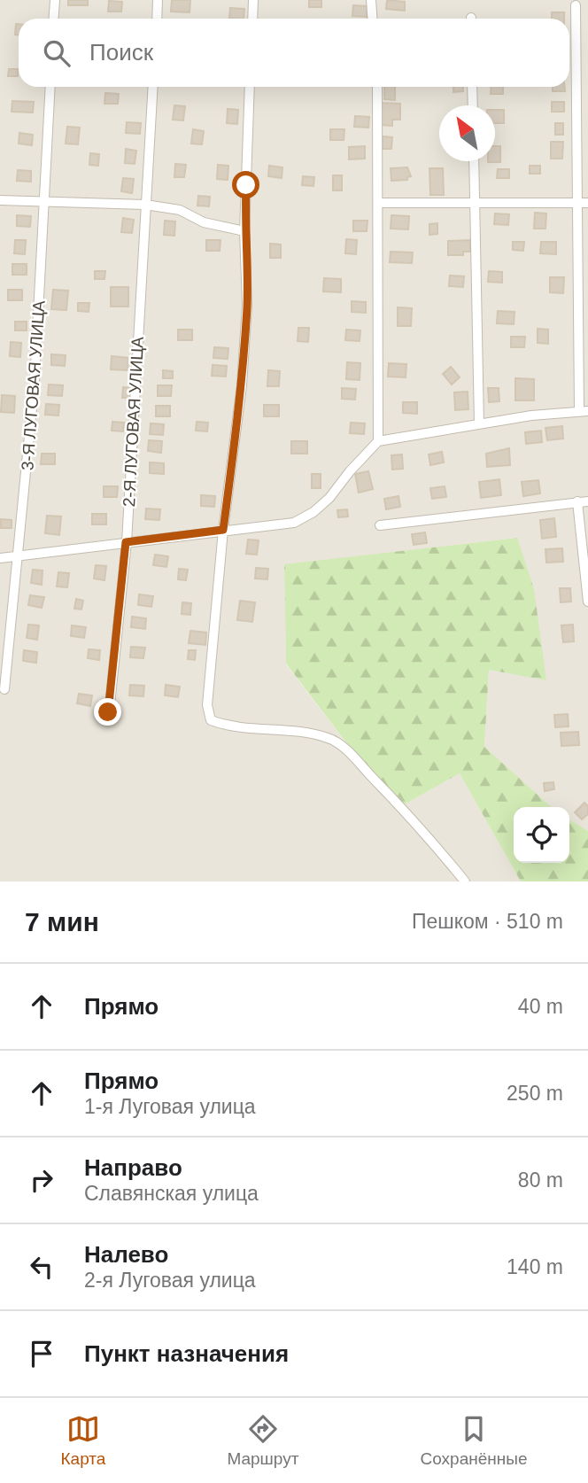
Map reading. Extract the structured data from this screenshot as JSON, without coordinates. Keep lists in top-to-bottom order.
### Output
{
  "streets": {
    "street": ["3-Я ЛУГОВАЯ УЛИЦА", "2-Я ЛУГОВАЯ УЛИЦА"]
  },
  "north": "top left",
  "page": {
    "search": "Поиск",
    "heading": ["7 мин", "Пешком · 510 m"],
    "list": [
      ["Прямо", "40 m"],
      ["Прямо", "1-я Луговая улица", "250 m"],
      ["Направо", "Славянская улица", "80 m"],
      ["Налево", "2-я Луговая улица", "140 m"],
      "Пункт назначения"
    ],
    "nav": ["Карта", "Маршрут", "Сохранённые"]
  }
}
